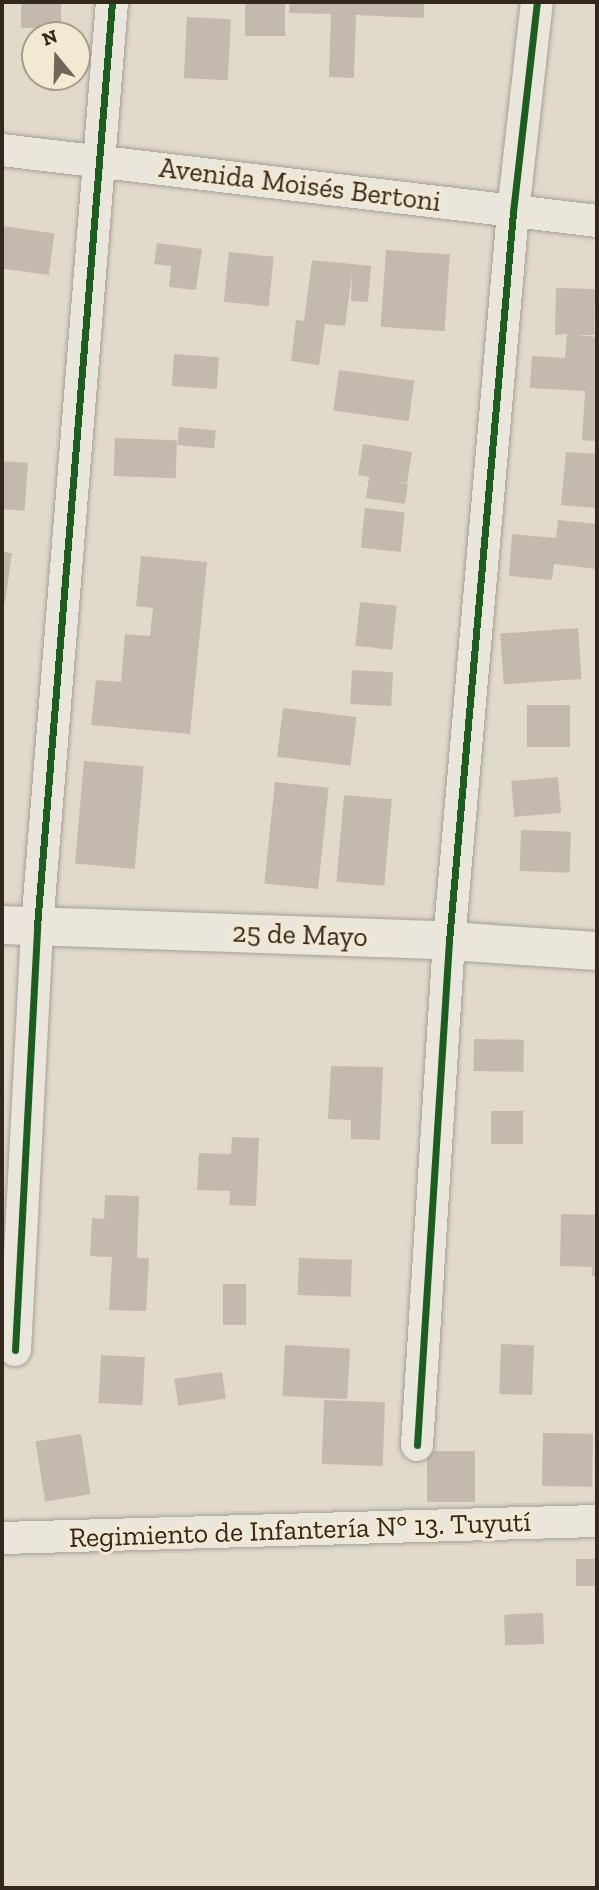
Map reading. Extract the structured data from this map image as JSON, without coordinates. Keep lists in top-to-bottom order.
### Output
{
  "streets": {
    "street": ["Avenida Moisés Bertoni", "25 de Mayo", "Regimiento de Infantería N° 13. Tuyutí"]
  },
  "north": "top"
}
